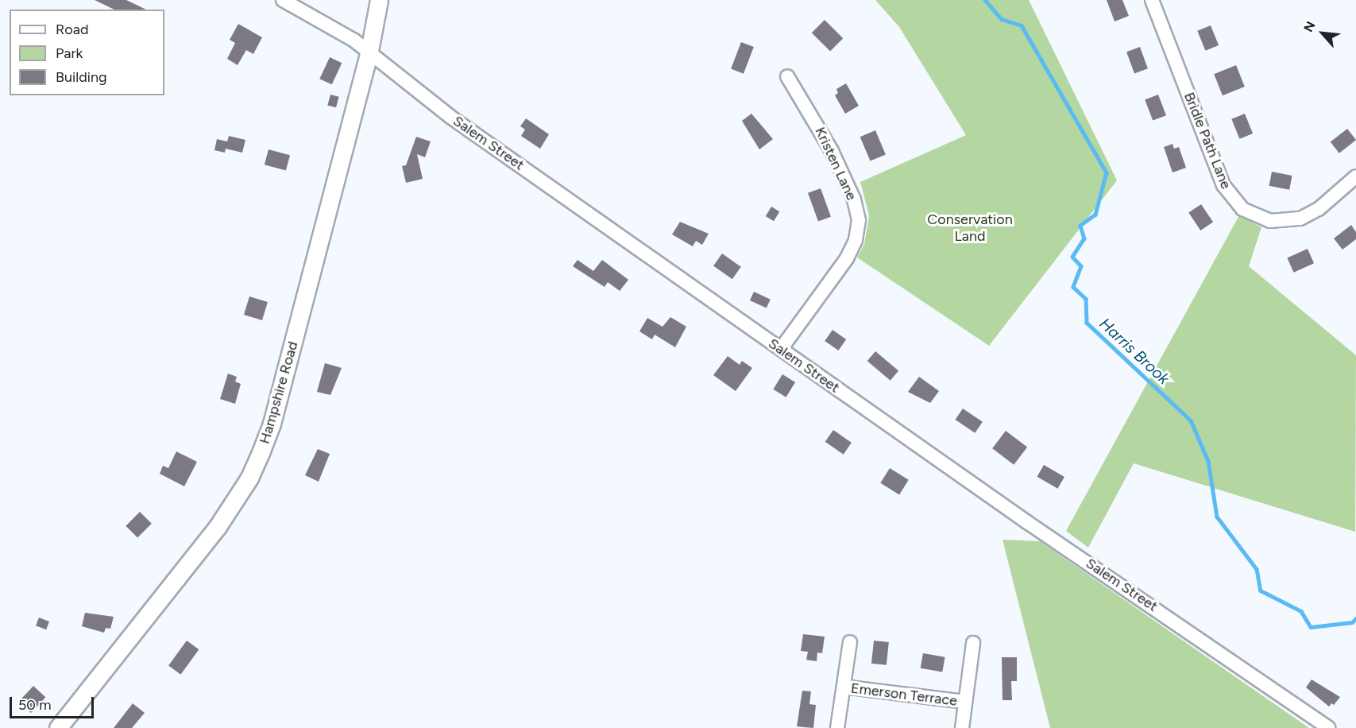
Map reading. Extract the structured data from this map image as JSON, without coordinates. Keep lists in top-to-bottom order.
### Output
{
  "streets": {
    "street": [
      "Bridle Path Lane",
      "Salem Street",
      "Kristen Lane",
      "Hampshire Road",
      "Emerson Terrace"
    ]
  },
  "crossings": [
    ["Salem Street", "Kristen Lane"],
    ["Salem Street", "Hampshire Road"]
  ],
  "water": ["Harris Brook"],
  "parks": ["Conservation Land"],
  "legend": ["Road", "Park", "Building"],
  "scale_bar": "50 m",
  "north": "top left"
}
